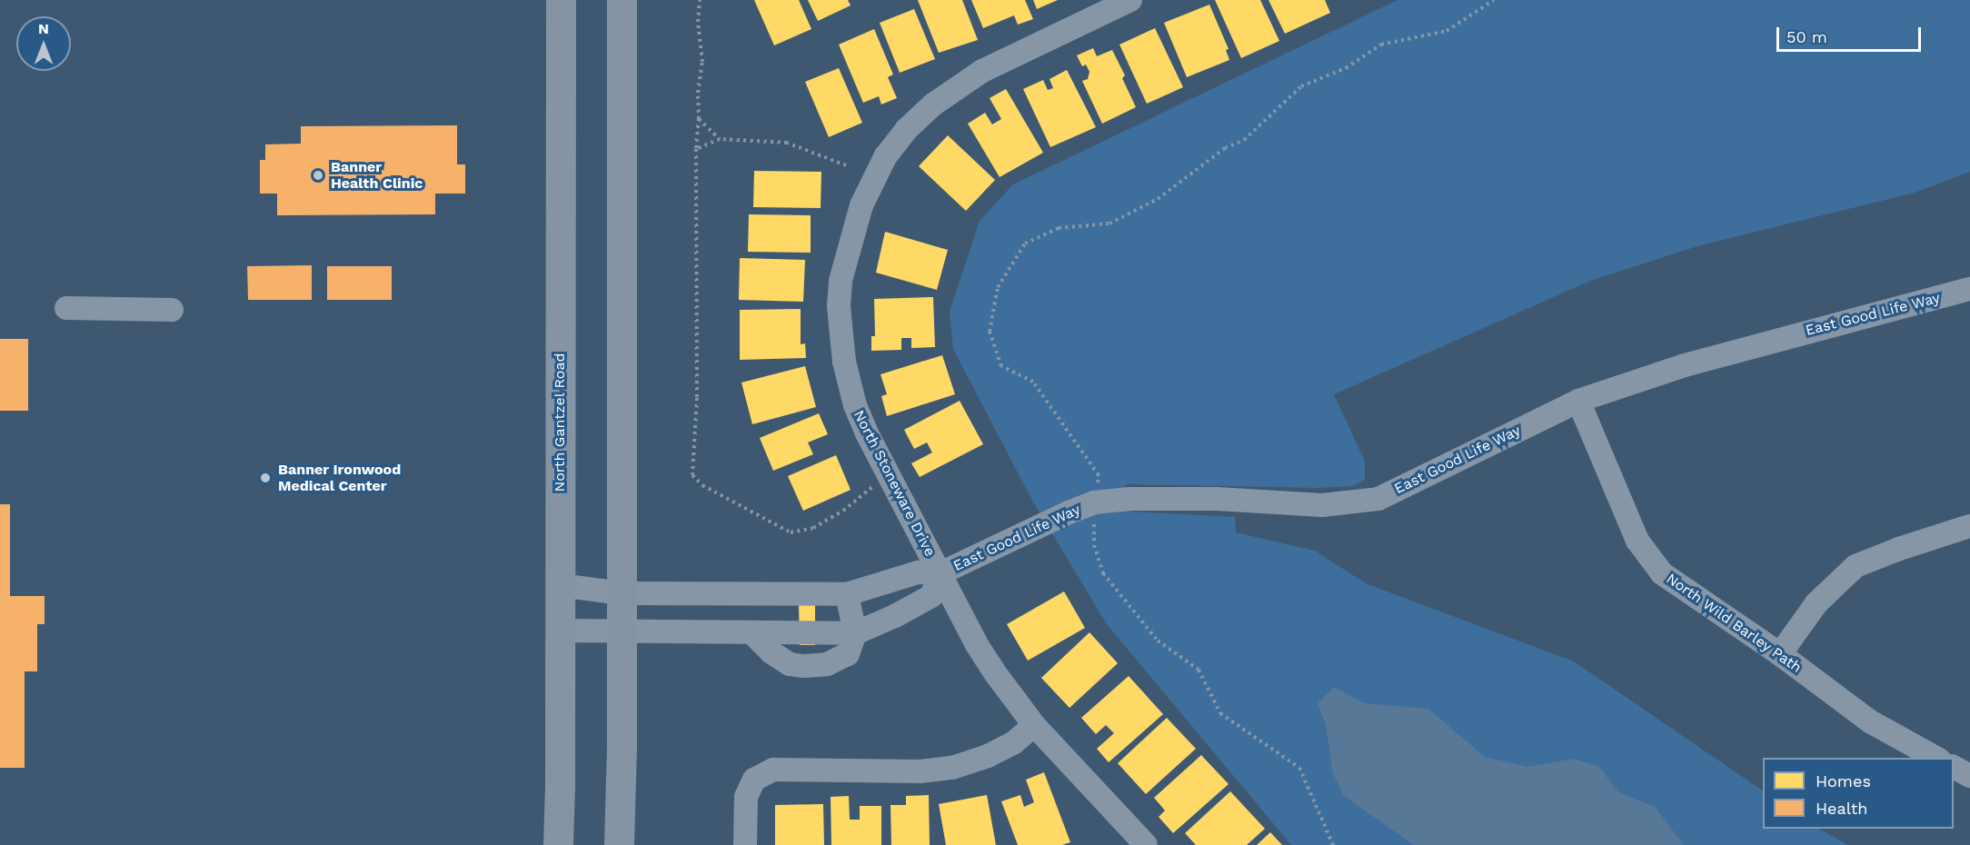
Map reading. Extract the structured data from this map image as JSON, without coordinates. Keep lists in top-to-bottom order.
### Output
{
  "streets": {
    "main road": ["North Gantzel Road"],
    "street": ["East Good Life Way", "North Stoneware Drive", "North Wild Barley Path"]
  },
  "crossings": [
    ["East Good Life Way", "North Gantzel Road"],
    ["East Good Life Way", "North Stoneware Drive"],
    ["East Good Life Way", "North Wild Barley Path"]
  ],
  "places": ["Banner Health Clinic", "Banner Ironwood Medical Center"],
  "legend": ["Homes", "Health"],
  "scale_bar": "50 m",
  "north": "top"
}
